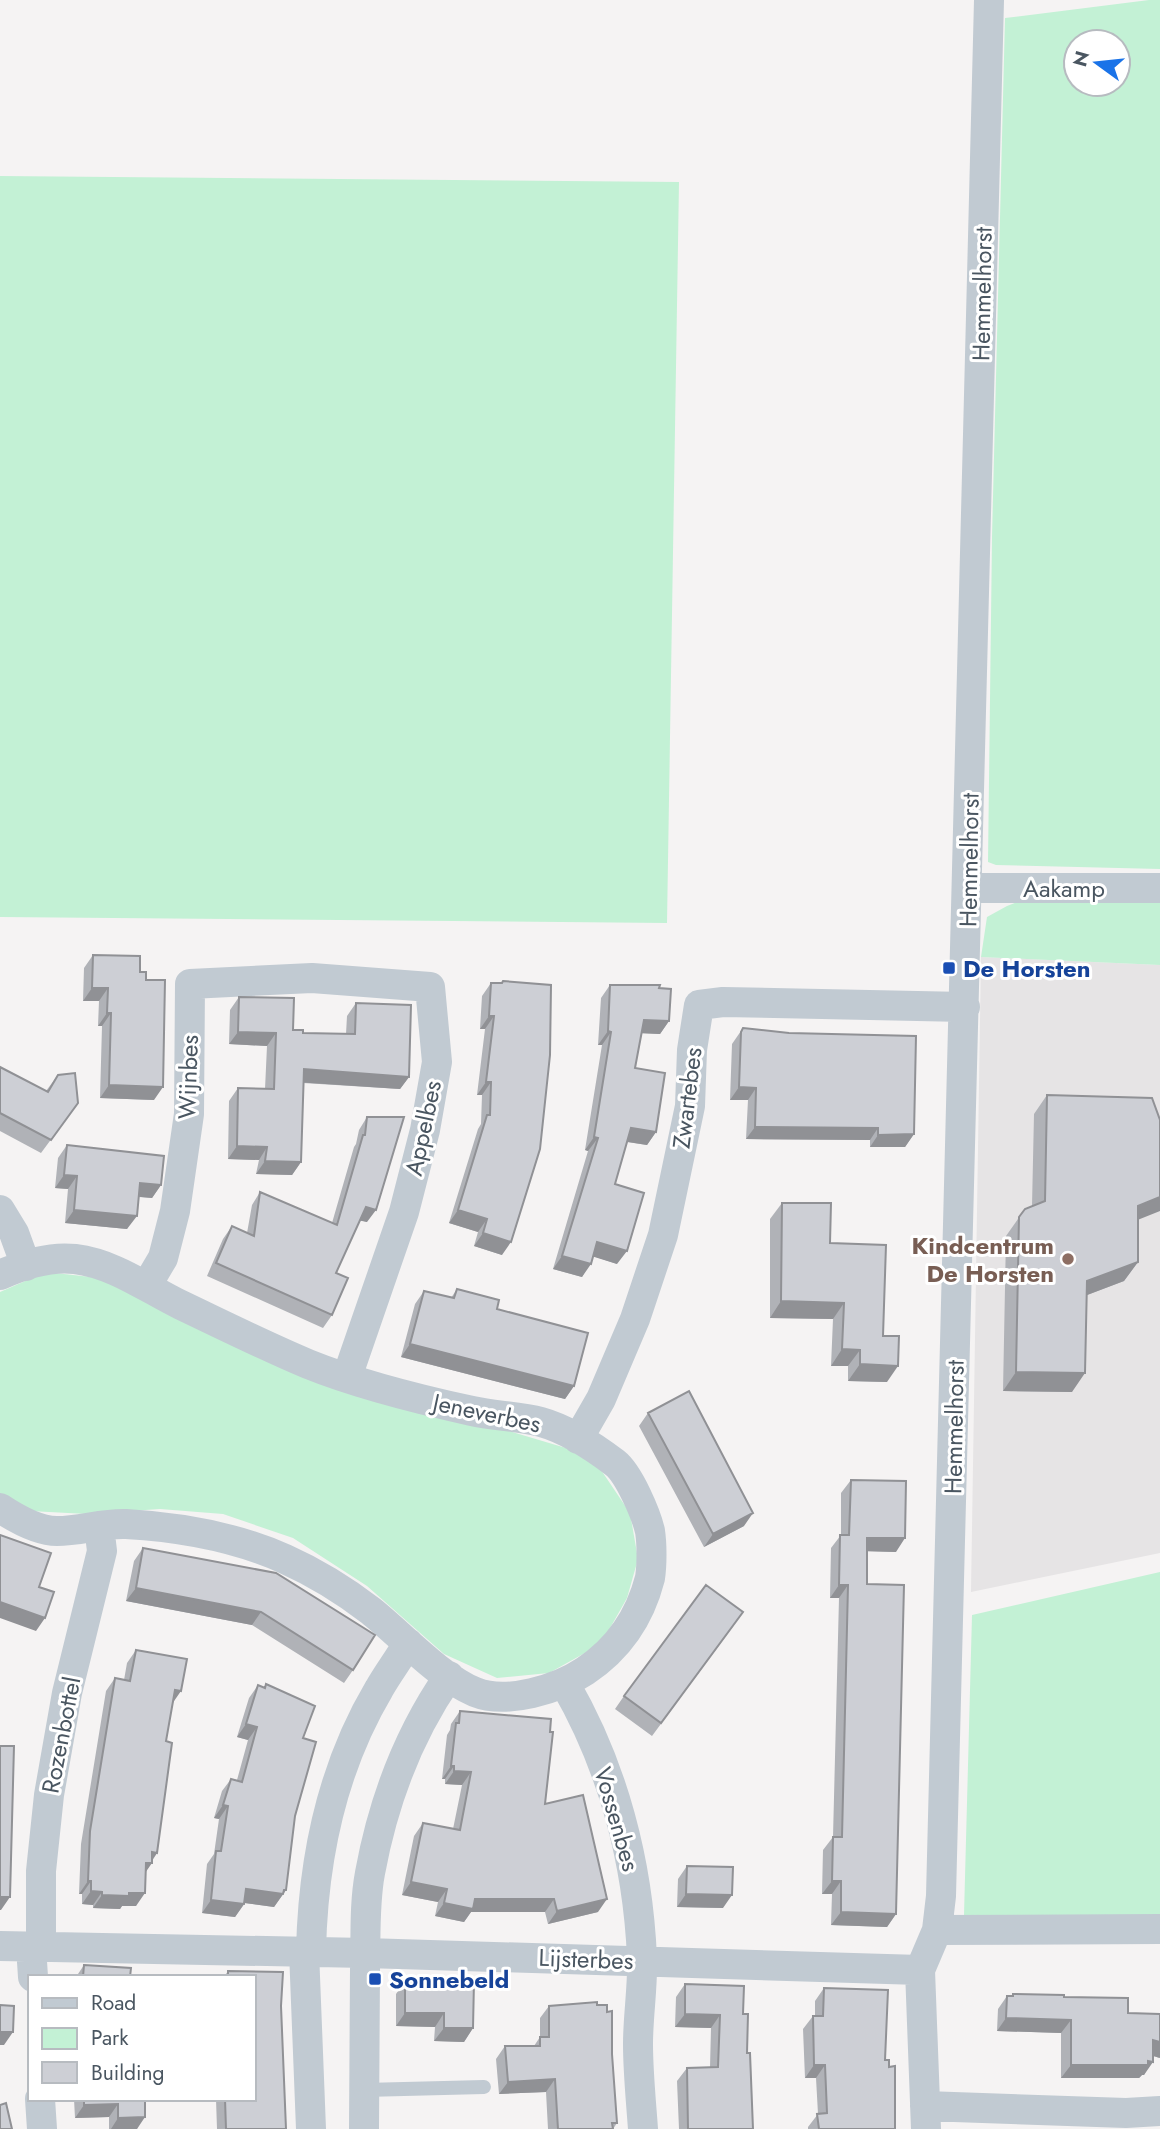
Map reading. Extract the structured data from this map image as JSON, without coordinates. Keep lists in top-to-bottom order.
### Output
{
  "streets": {
    "street": [
      "Hemmelhorst",
      "Aakamp",
      "Wijnbes",
      "Zwartebes",
      "Appelbes",
      "Jeneverbes",
      "Rozenbottel",
      "Vossenbes",
      "Lijsterbes"
    ]
  },
  "crossings": [
    ["Hemmelhorst", "Aakamp"],
    ["Hemmelhorst", "Zwartebes"],
    ["Hemmelhorst", "Lijsterbes"],
    ["Wijnbes", "Appelbes"],
    ["Wijnbes", "Jeneverbes"],
    ["Zwartebes", "Jeneverbes"],
    ["Appelbes", "Jeneverbes"],
    ["Jeneverbes", "Rozenbottel"],
    ["Jeneverbes", "Vossenbes"],
    ["Rozenbottel", "Lijsterbes"],
    ["Vossenbes", "Lijsterbes"]
  ],
  "places": {
    "transit": ["De Horsten", "Sonnebeld"],
    "other": ["Kindcentrum De Horsten"]
  },
  "legend": ["Road", "Park", "Building"],
  "north": "left"
}
